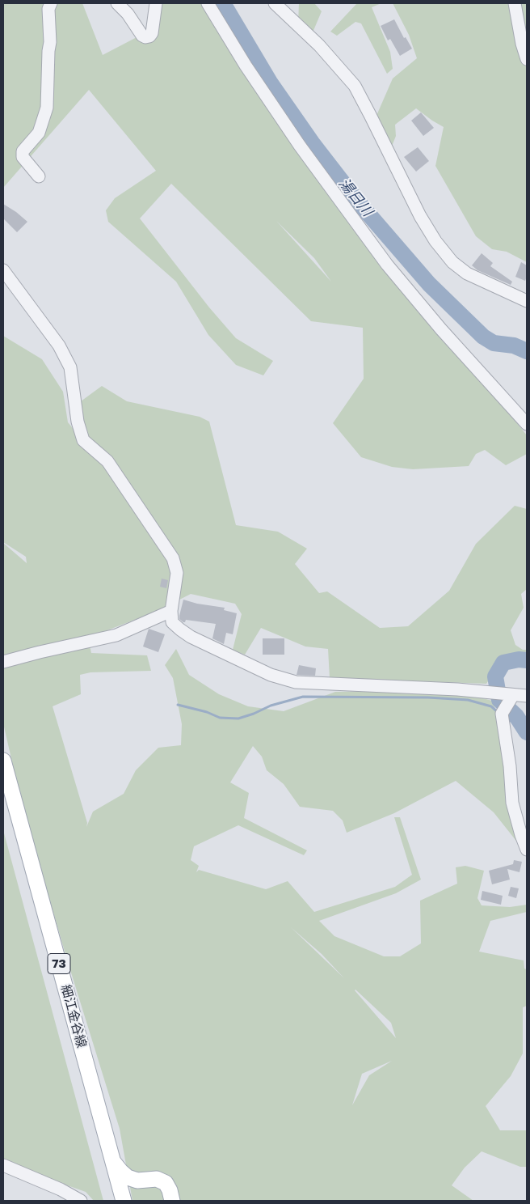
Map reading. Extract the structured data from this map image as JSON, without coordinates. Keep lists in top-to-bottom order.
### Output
{
  "streets": {
    "main road": ["73", "細江金谷線"]
  },
  "water": ["湯日川"]
}
